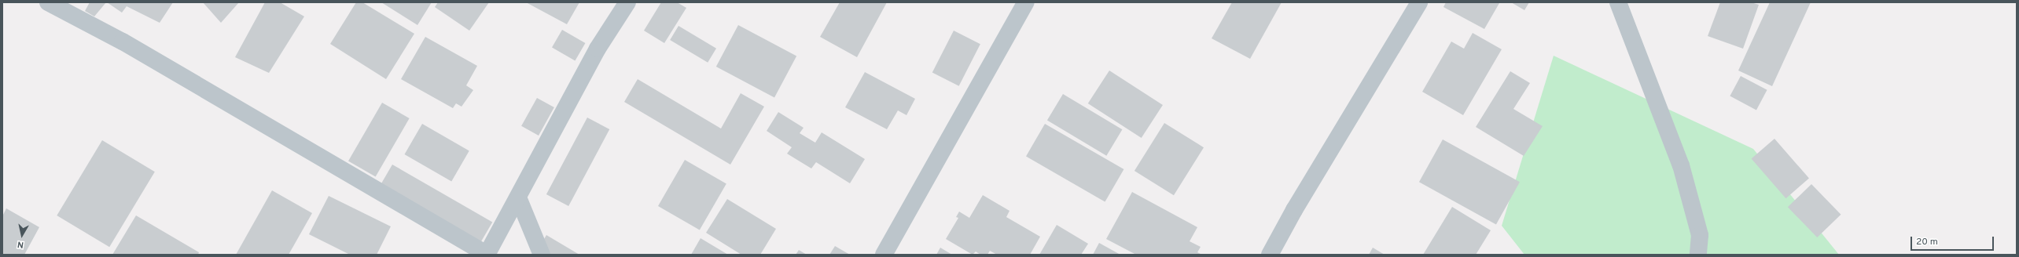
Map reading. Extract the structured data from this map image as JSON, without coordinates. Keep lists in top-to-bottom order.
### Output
{
  "scale_bar": "20 m",
  "north": "bottom"
}
